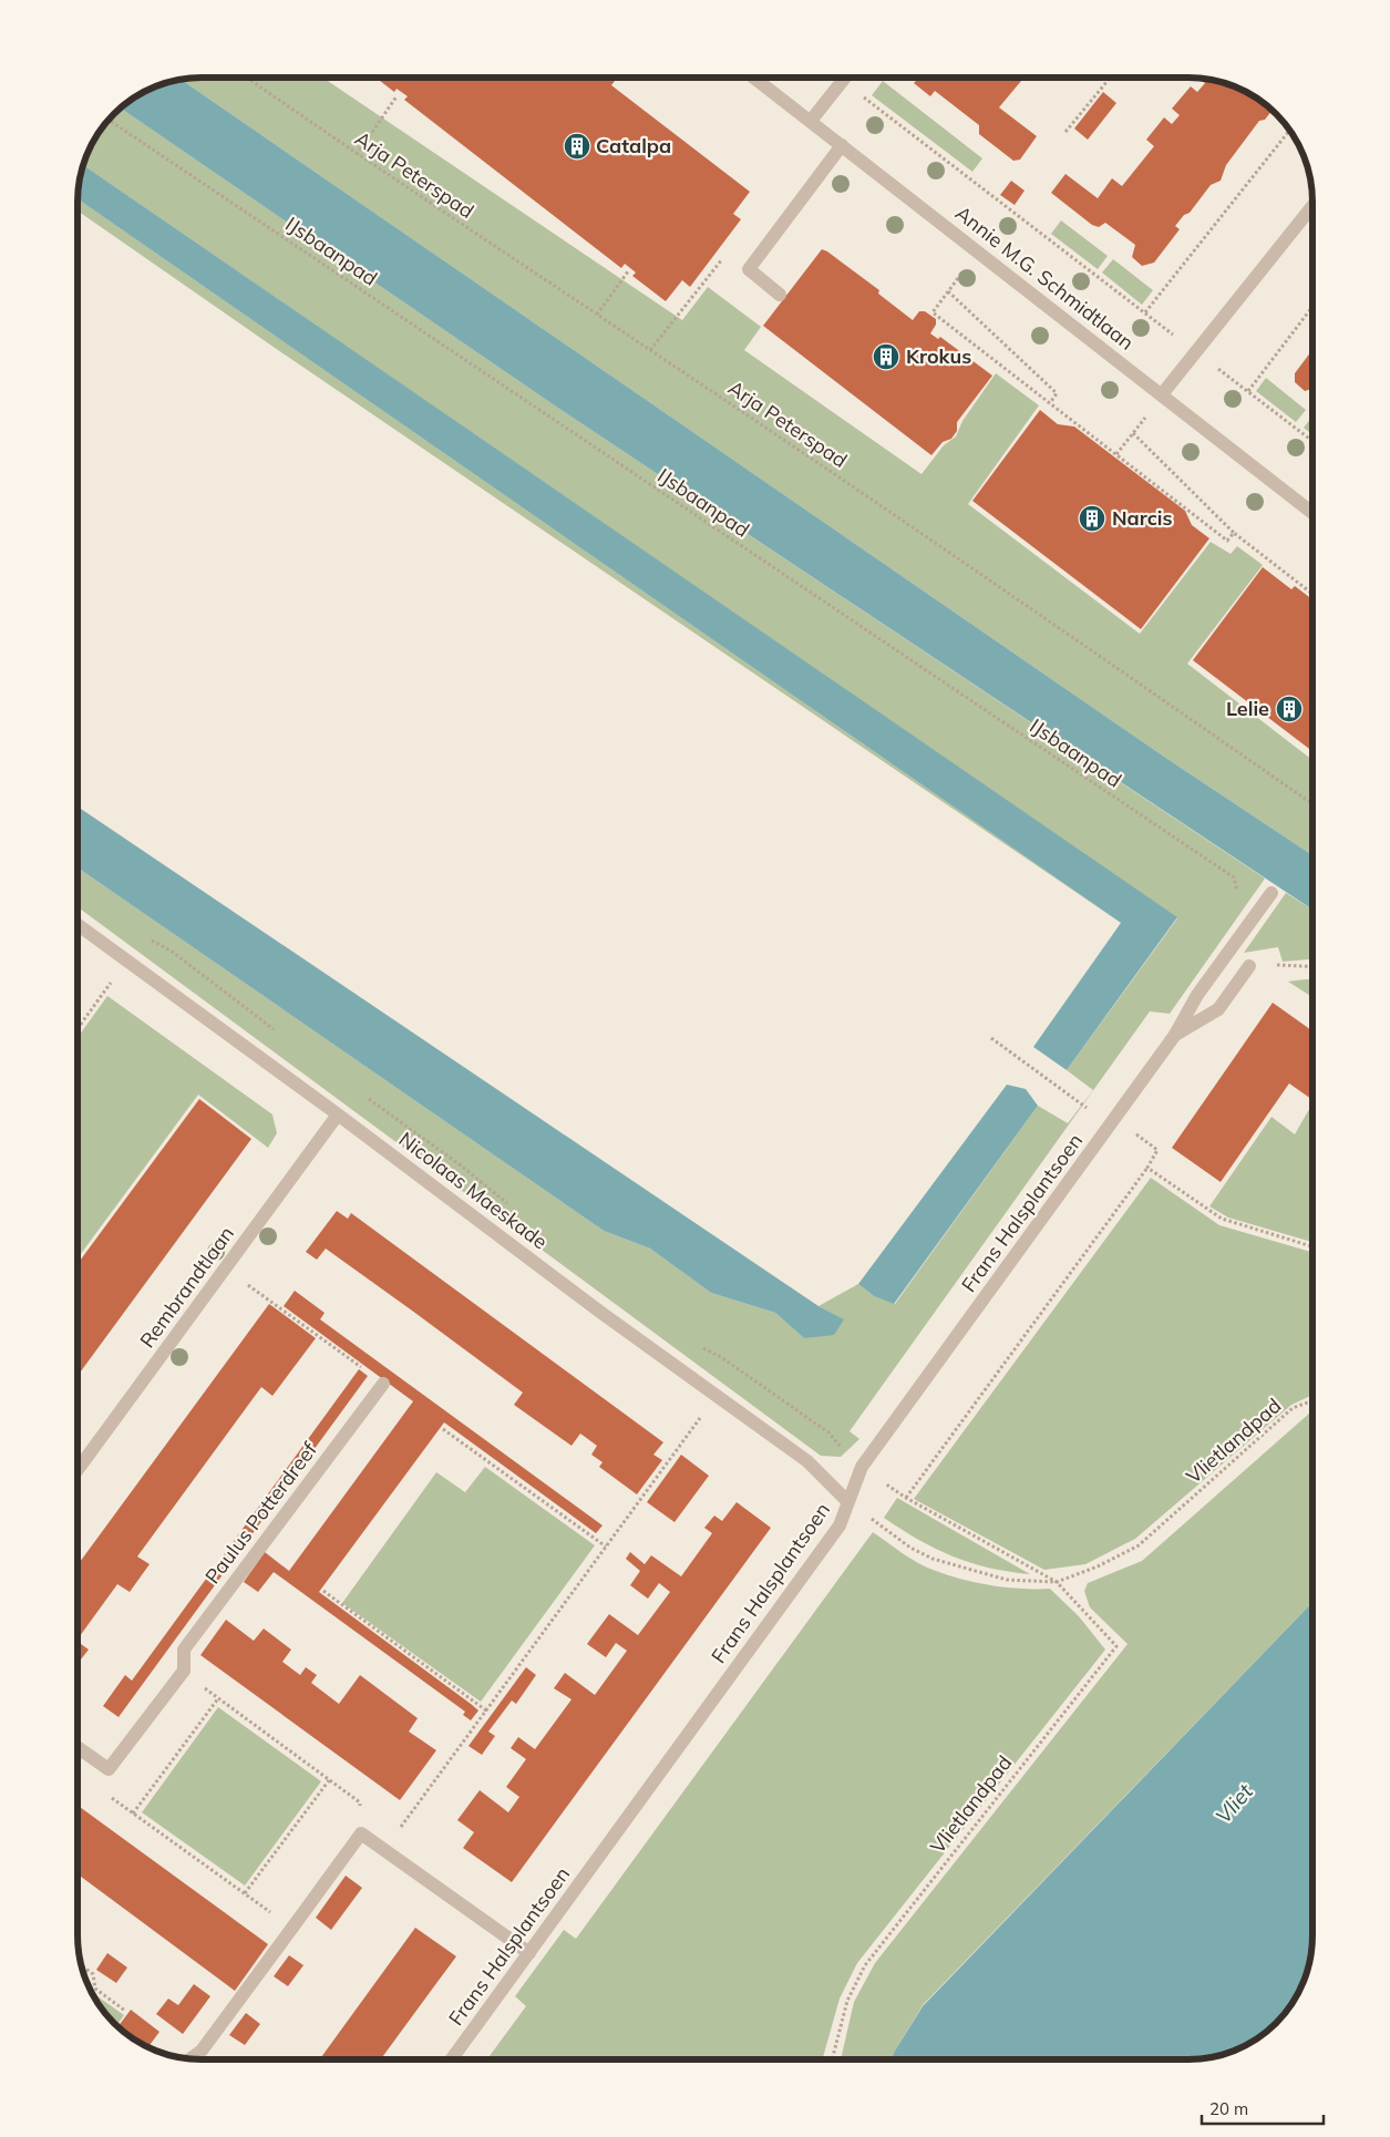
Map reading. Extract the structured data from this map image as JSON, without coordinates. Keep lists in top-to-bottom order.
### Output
{
  "streets": {
    "street": [
      "Annie M.G. Schmidtlaan",
      "Nicolaas Maeskade",
      "Frans Halsplantsoen",
      "Rembrandtlaan",
      "Paulus Potterdreef"
    ],
    "path": ["Arja Peterspad", "IJsbaanpad", "Vlietlandpad"]
  },
  "crossings": [
    ["Nicolaas Maeskade", "Frans Halsplantsoen"],
    ["Nicolaas Maeskade", "Rembrandtlaan"],
    ["Nicolaas Maeskade", "Vlietlandpad"],
    ["Frans Halsplantsoen", "Vlietlandpad"]
  ],
  "water": ["Vliet"],
  "places": {
    "building": [
      "Catalpa",
      "Krokus",
      "Narcis",
      "Lelie"
    ]
  },
  "scale_bar": "20 m"
}
